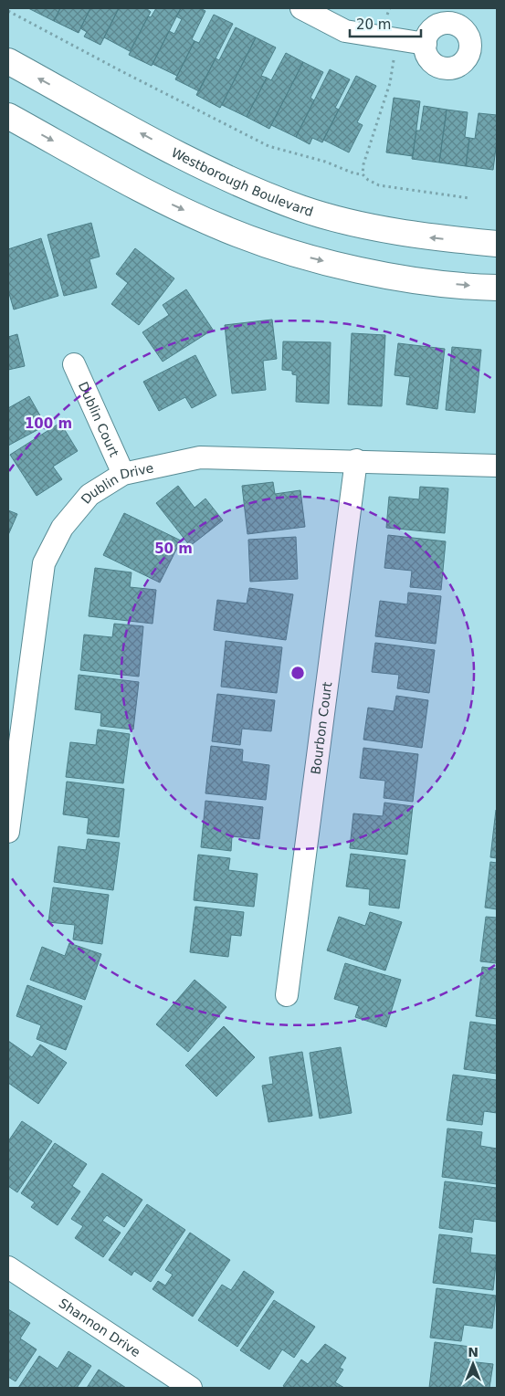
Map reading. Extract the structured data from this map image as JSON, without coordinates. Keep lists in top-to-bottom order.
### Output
{
  "streets": {
    "main road": ["Westborough Boulevard"],
    "street": [
      "Dublin Court",
      "Dublin Drive",
      "Bourbon Court",
      "Shannon Drive"
    ]
  },
  "crossings": [
    ["Dublin Court", "Dublin Drive"],
    ["Dublin Drive", "Bourbon Court"]
  ],
  "scale_bar": "20 m",
  "north": "top",
  "rings": ["100 m", "50 m"]
}
